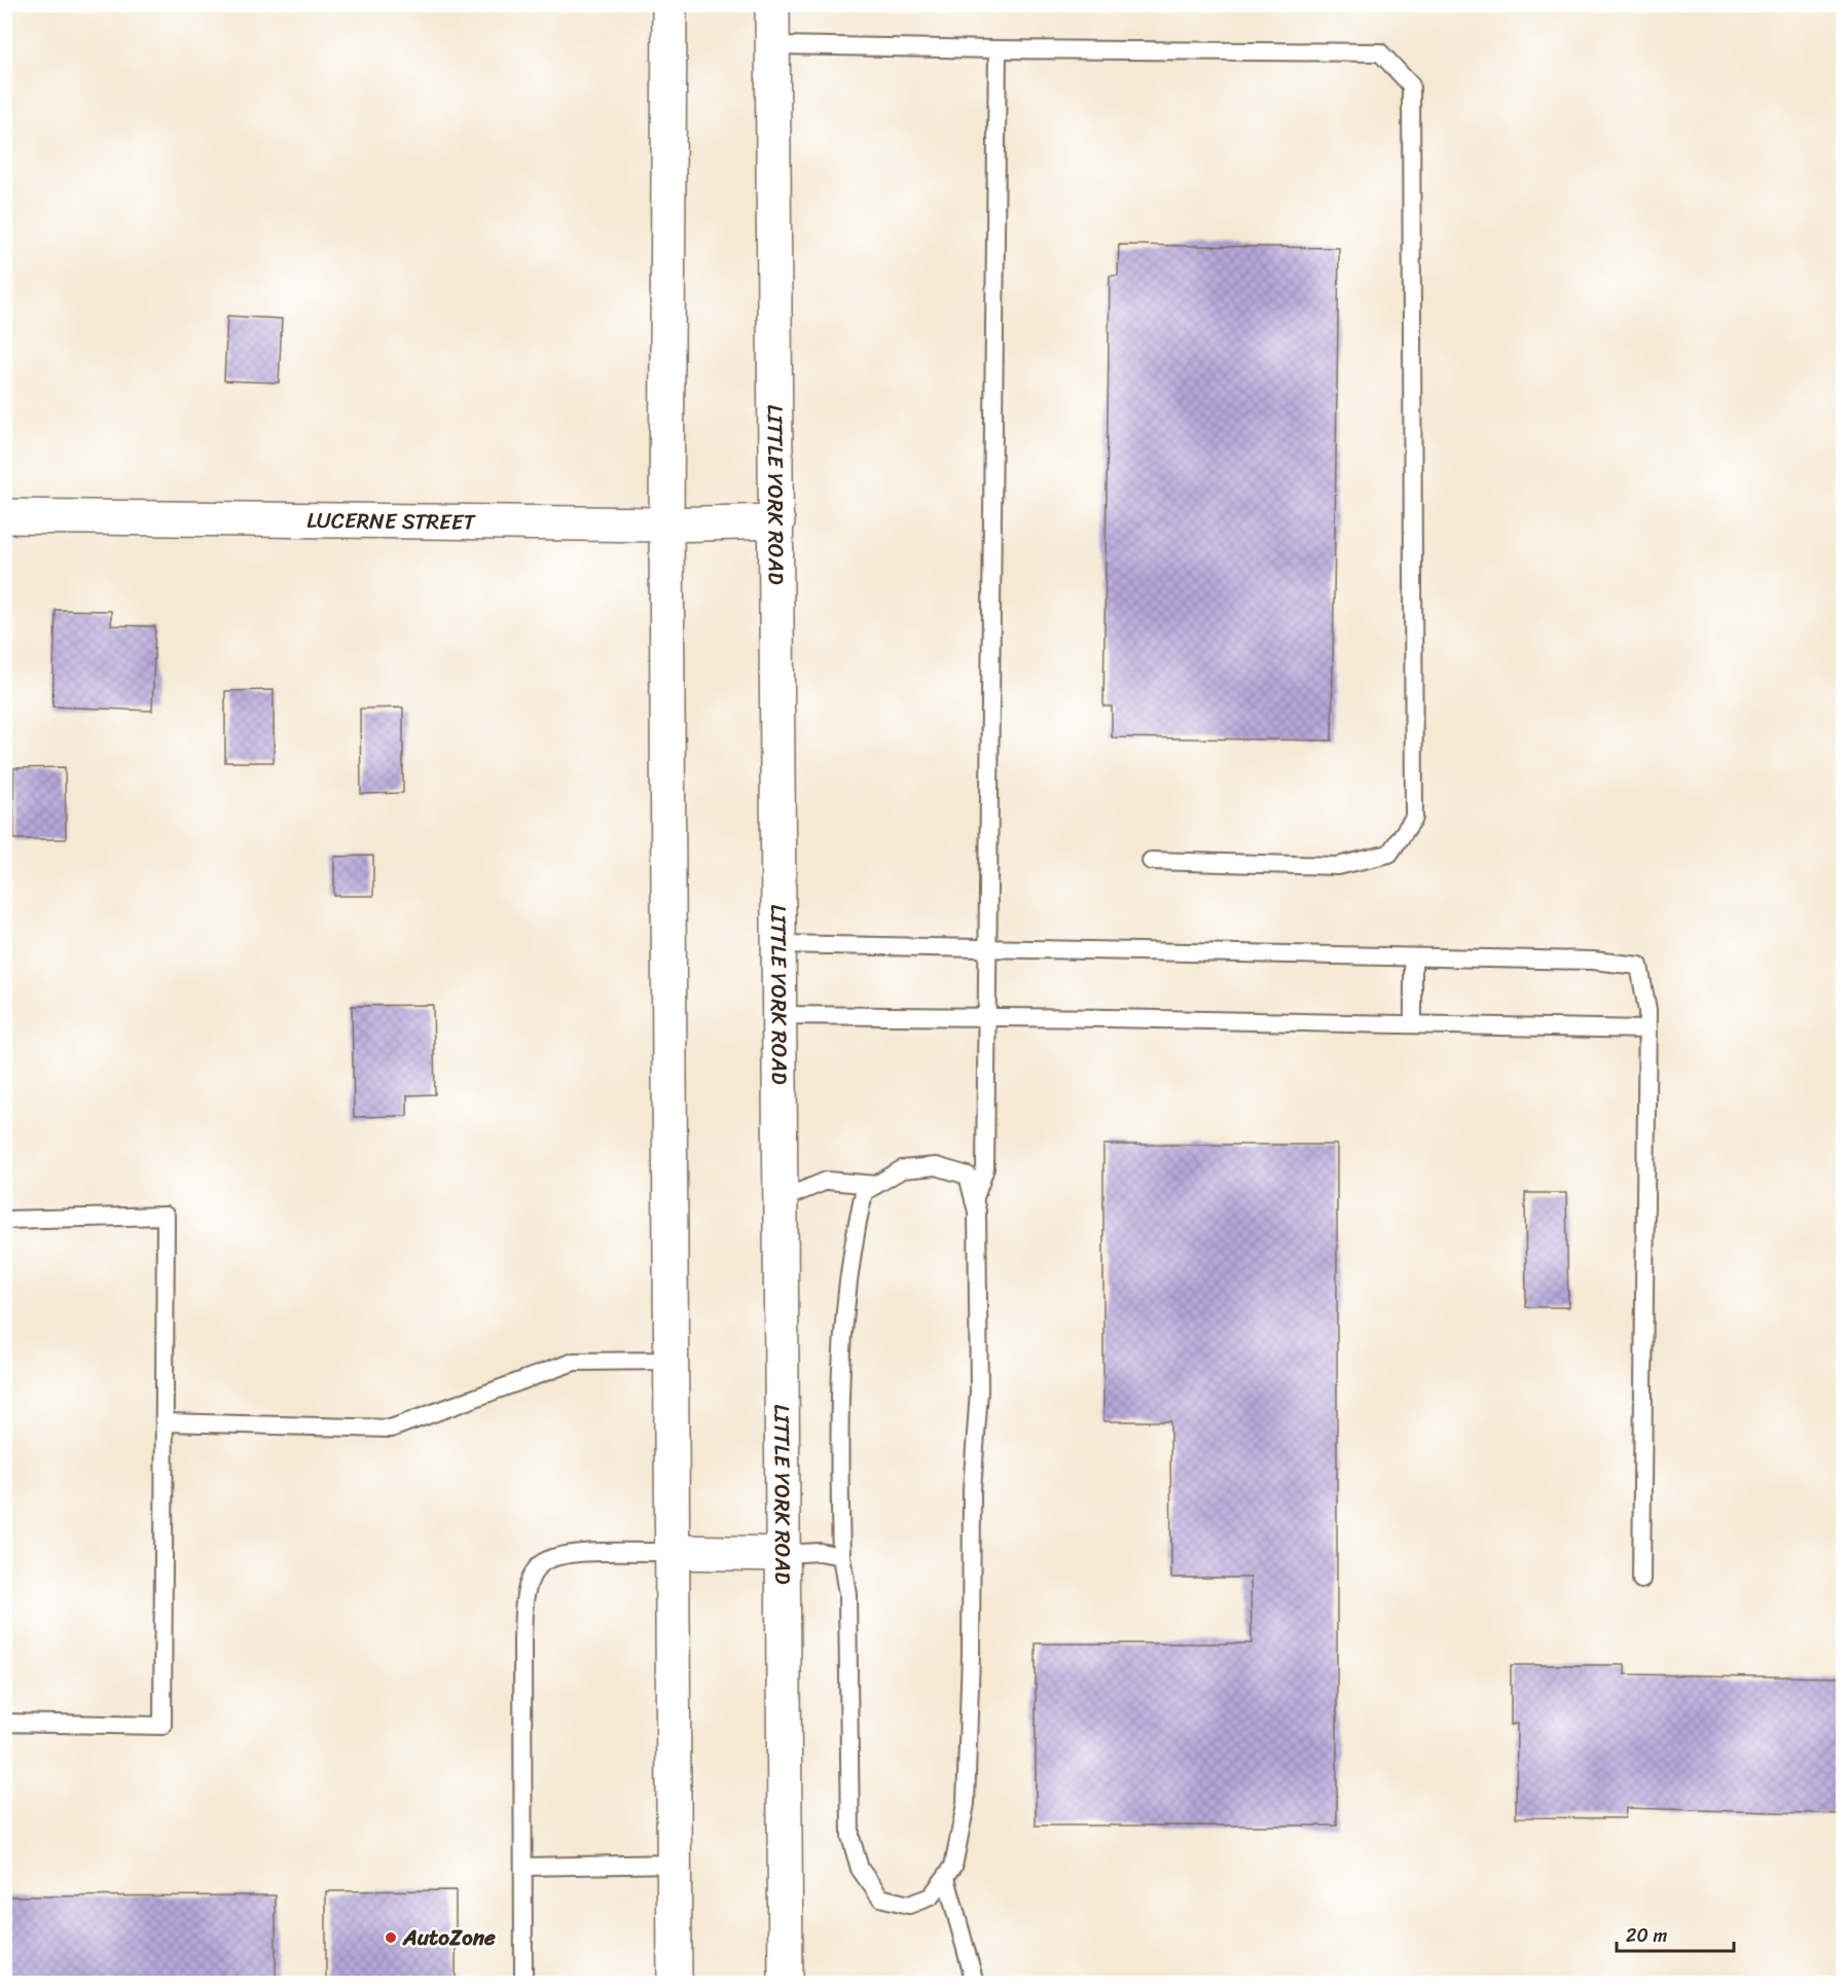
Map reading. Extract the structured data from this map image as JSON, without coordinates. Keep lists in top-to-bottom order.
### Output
{
  "streets": {
    "main road": ["LITTLE YORK ROAD", "LUCERNE STREET"]
  },
  "crossings": [
    ["LITTLE YORK ROAD", "LUCERNE STREET"]
  ],
  "places": ["AutoZone"],
  "scale_bar": "20 m"
}
